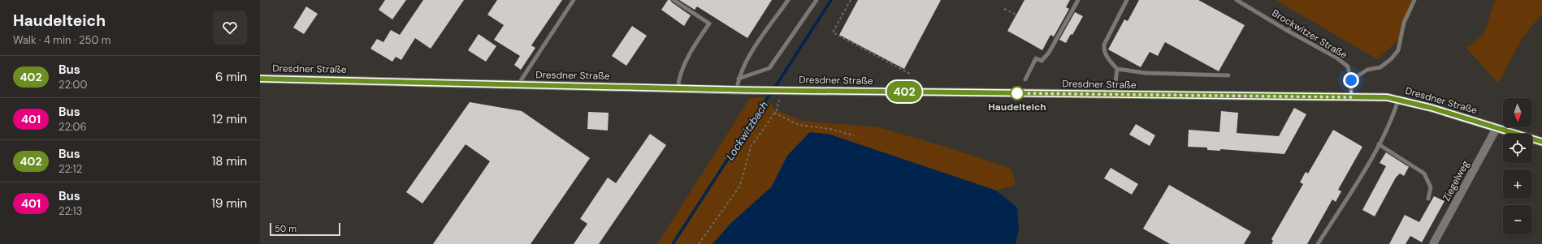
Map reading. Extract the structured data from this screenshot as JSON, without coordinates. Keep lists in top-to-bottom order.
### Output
{
  "streets": {
    "main road": ["Dresdner Straße"],
    "street": ["Ziegelweg"],
    "lane": ["Brockwitzer Straße"]
  },
  "crossings": [
    ["Brockwitzer Straße", "Dresdner Straße"],
    ["Dresdner Straße", "Ziegelweg"]
  ],
  "water": ["Lockwitzbach"],
  "places": ["Haudelteich"],
  "lines": ["bus line 402"],
  "scale_bar": "50 m",
  "north": "bottom",
  "page": {
    "heading": ["Haudelteich", "Walk · 4 min · 250 m"],
    "on_map": "402",
    "list": [
      {
        "mark": "402",
        "name": "Bus",
        "note": "22:00",
        "value": "6 min"
      },
      {
        "mark": "401",
        "name": "Bus",
        "note": "22:06",
        "value": "12 min"
      },
      {
        "mark": "402",
        "name": "Bus",
        "note": "22:12",
        "value": "18 min"
      },
      {
        "mark": "401",
        "name": "Bus",
        "note": "22:13",
        "value": "19 min"
      }
    ],
    "map_buttons": ["+", "−"],
    "scale": "50 m"
  }
}
